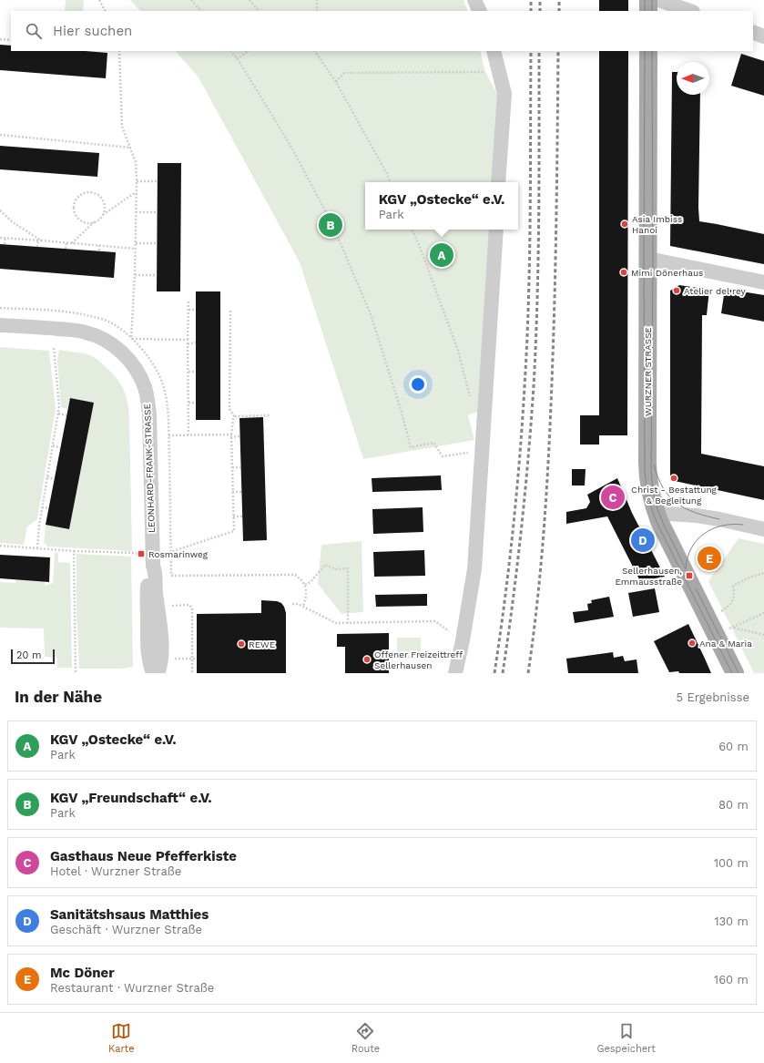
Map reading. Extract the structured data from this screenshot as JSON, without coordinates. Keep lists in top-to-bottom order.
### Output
{
  "streets": {
    "main road": ["WURZNER STRASSE"],
    "street": ["LEONHARD-FRANK-STRASSE"]
  },
  "places": {
    "other": [
      "Asia Imbiss Hanoi",
      "Mimi Dönerhaus",
      "Atelier del rey",
      "Christ - Bestattung & Begleitung",
      "Ana & Maria",
      "REWE",
      "Offener Freizeittreff Sellerhausen"
    ],
    "transit": ["Rosmarinweg", "Sellerhausen, Emmausstraße"]
  },
  "scale_bar": "20 m",
  "north": "left",
  "page": {
    "search": "Hier suchen",
    "popup": ["KGV „Ostecke“ e.V.", "Park"],
    "pins": [
      "B",
      "A",
      "C",
      "D",
      "E"
    ],
    "scale": "20 m",
    "heading": ["In der Nähe", "5 Ergebnisse"],
    "list": [
      {
        "mark": "A",
        "name": "KGV „Ostecke“ e.V.",
        "note": "Park",
        "value": "60 m"
      },
      {
        "mark": "B",
        "name": "KGV „Freundschaft“ e.V.",
        "note": "Park",
        "value": "80 m"
      },
      {
        "mark": "C",
        "name": "Gasthaus Neue Pfefferkiste",
        "note": "Hotel · Wurzner Straße",
        "value": "100 m"
      },
      {
        "mark": "D",
        "name": "Sanitätshsaus Matthies",
        "note": "Geschäft · Wurzner Straße",
        "value": "130 m"
      },
      {
        "mark": "E",
        "name": "Mc Döner",
        "note": "Restaurant · Wurzner Straße",
        "value": "160 m"
      }
    ],
    "nav": ["Karte", "Route", "Gespeichert"]
  }
}
